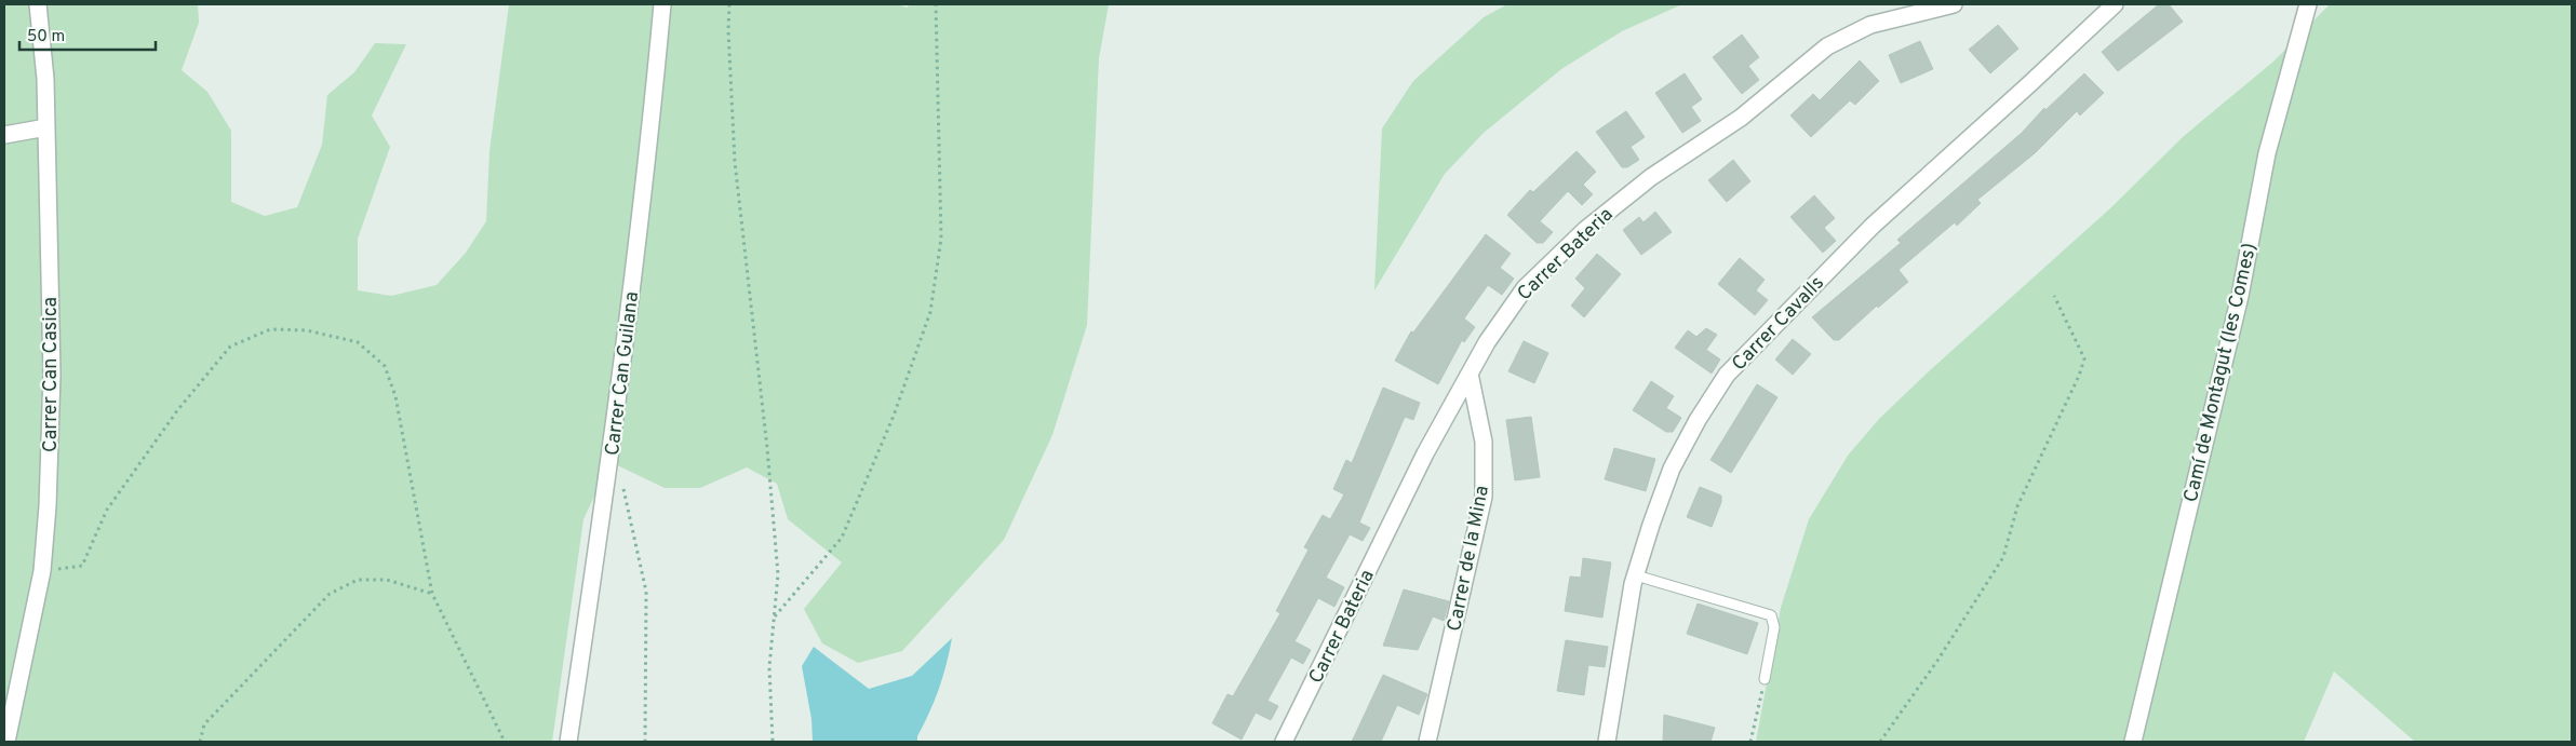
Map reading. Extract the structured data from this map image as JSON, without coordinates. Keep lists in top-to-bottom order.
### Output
{
  "streets": {
    "street": [
      "Carrer Bateria",
      "Carrer Cavalls",
      "Camí de Montagut (les Comes)",
      "Carrer Can Guilana",
      "Carrer Can Casica",
      "Carrer de la Mina"
    ]
  },
  "crossings": [
    ["Carrer Bateria", "Carrer de la Mina"]
  ],
  "scale_bar": "50 m"
}
